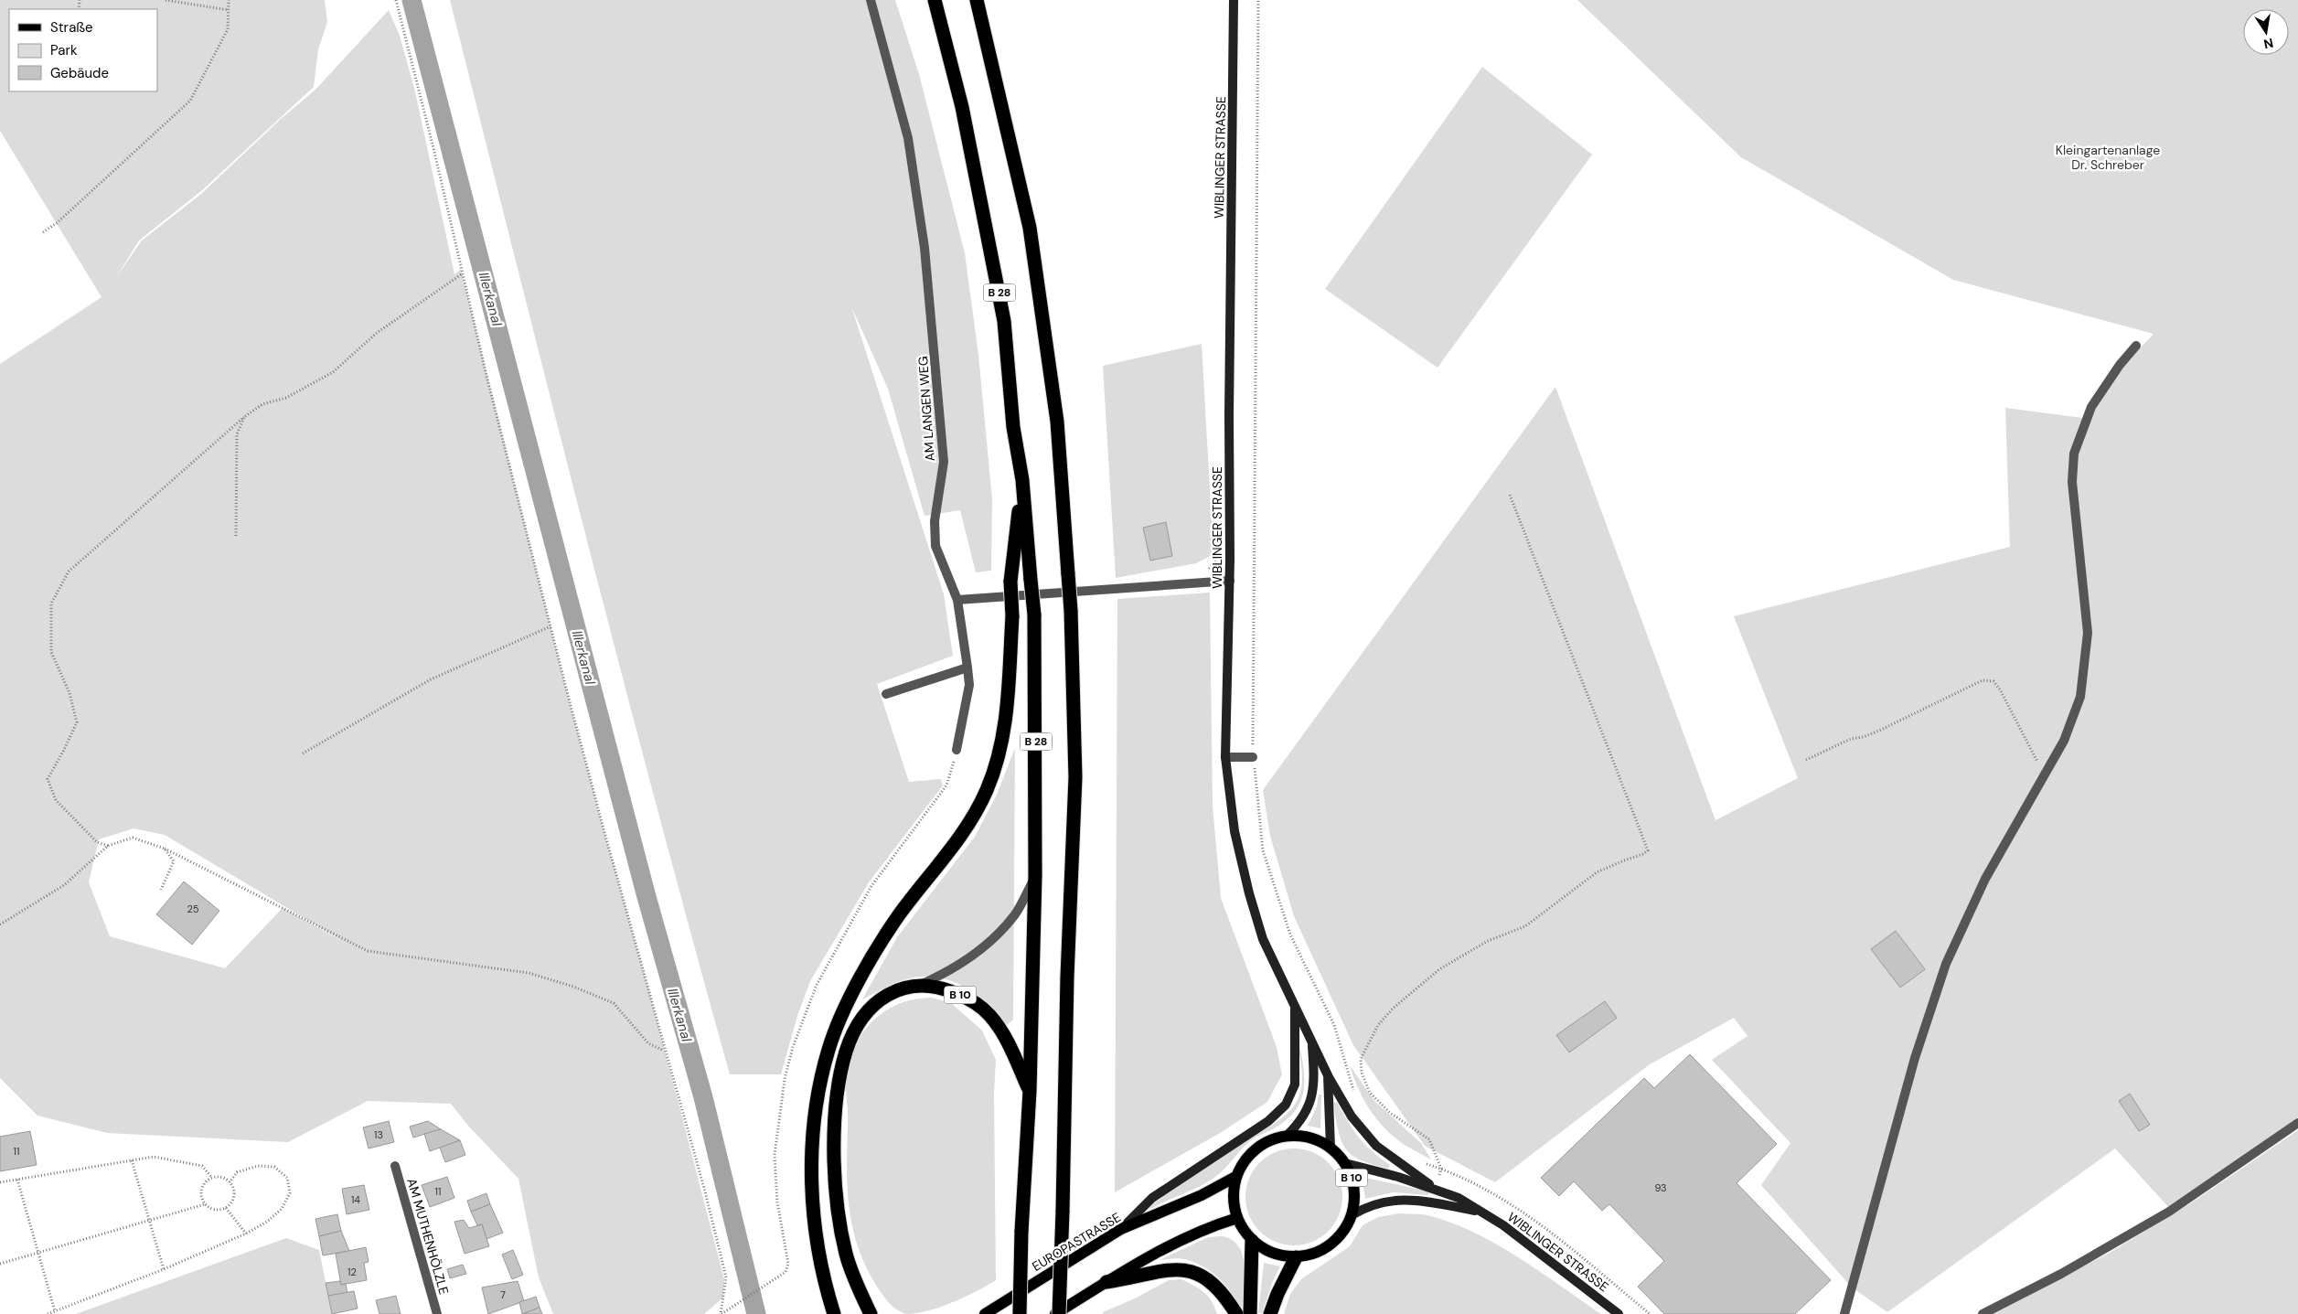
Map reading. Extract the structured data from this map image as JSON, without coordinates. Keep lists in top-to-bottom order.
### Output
{
  "streets": {
    "highway": ["B 28", "B 10"],
    "main road": ["WIBLINGER STRASSE", "EUROPASTRASSE"],
    "street": ["AM LANGEN WEG", "AM MUTHENHÖLZLE"]
  },
  "crossings": [
    ["WIBLINGER STRASSE", "B 10"],
    ["WIBLINGER STRASSE", "EUROPASTRASSE"],
    ["B 28", "B 10"],
    ["B 10", "EUROPASTRASSE"]
  ],
  "water": ["Illerkanal"],
  "parks": ["Kleingartenanlage Dr. Schreber"],
  "house_numbers": [
    "25",
    "13",
    "11",
    "93",
    "11",
    "14",
    "12",
    "7"
  ],
  "legend": ["Straße", "Park", "Gebäude"],
  "north": "bottom"
}
